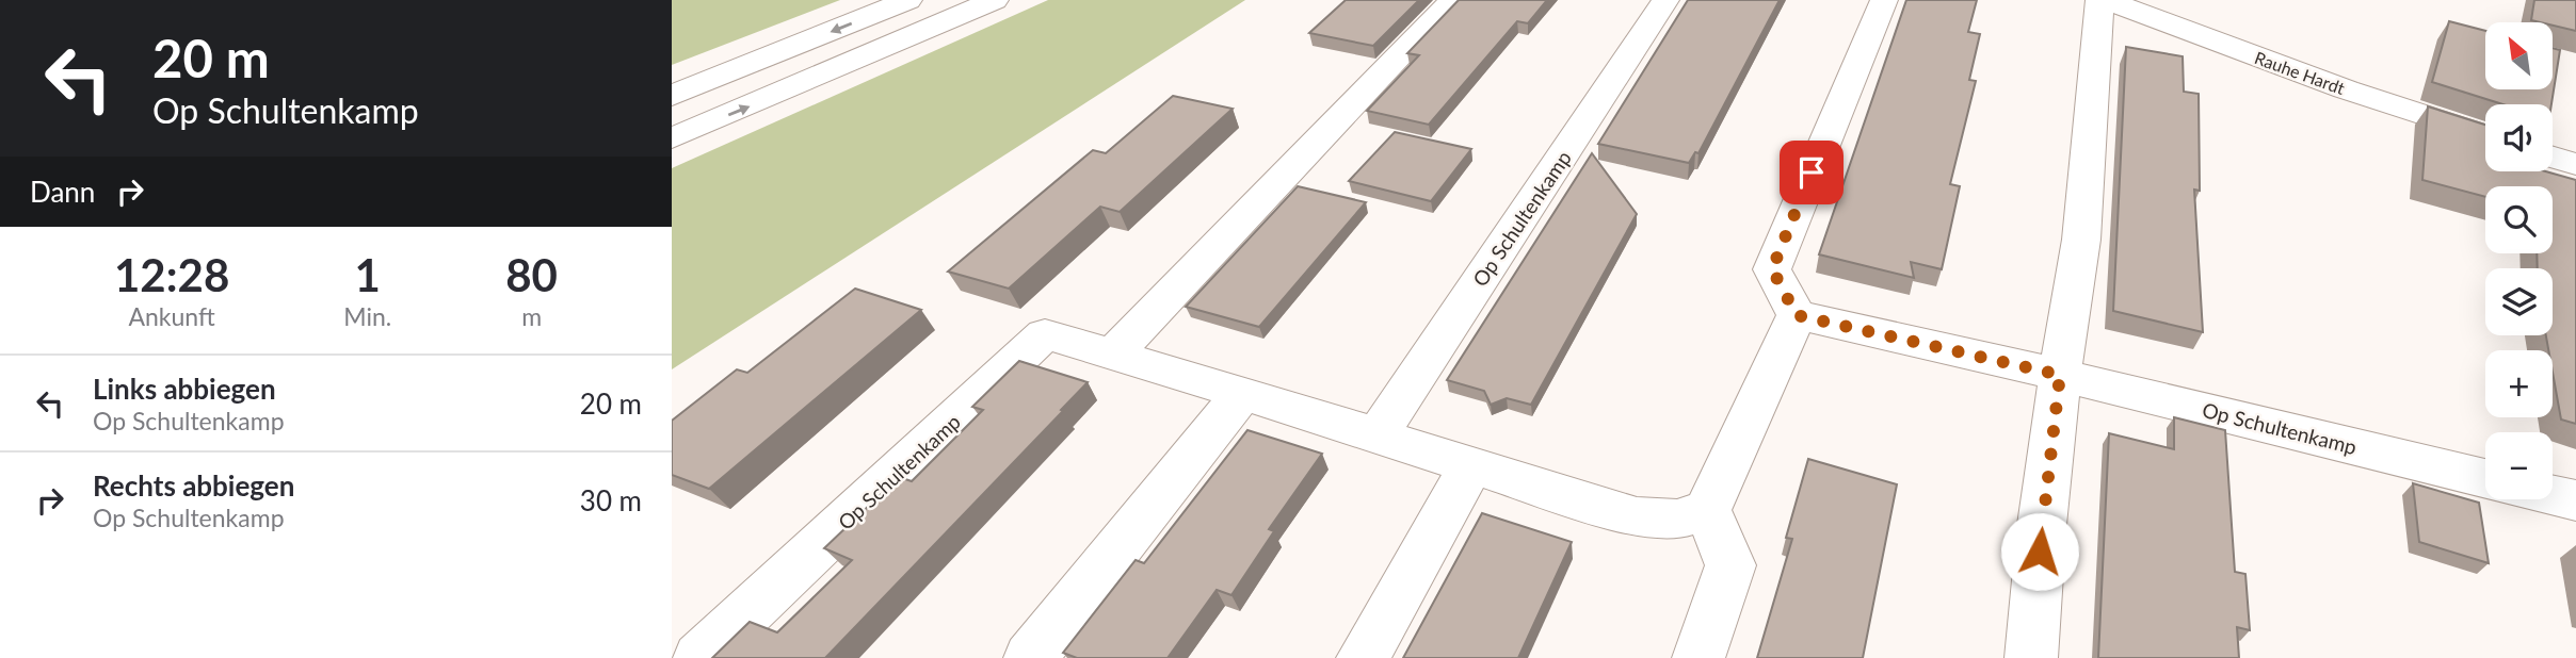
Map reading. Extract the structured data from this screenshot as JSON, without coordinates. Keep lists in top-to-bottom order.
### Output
{
  "streets": {
    "main road": ["Rauhe Hardt", "Op Schultenkamp"]
  },
  "north": "top left",
  "page": {
    "turn": ["20 m", "Op Schultenkamp"],
    "map_buttons": ["+", "−"],
    "then": "Dann",
    "eta": [
      "12:28",
      "Ankunft",
      "1",
      "Min.",
      "80",
      "m"
    ],
    "list": [
      {
        "name": "Links abbiegen",
        "note": "Op Schultenkamp",
        "value": "20 m"
      },
      {
        "name": "Rechts abbiegen",
        "note": "Op Schultenkamp",
        "value": "30 m"
      }
    ]
  }
}
